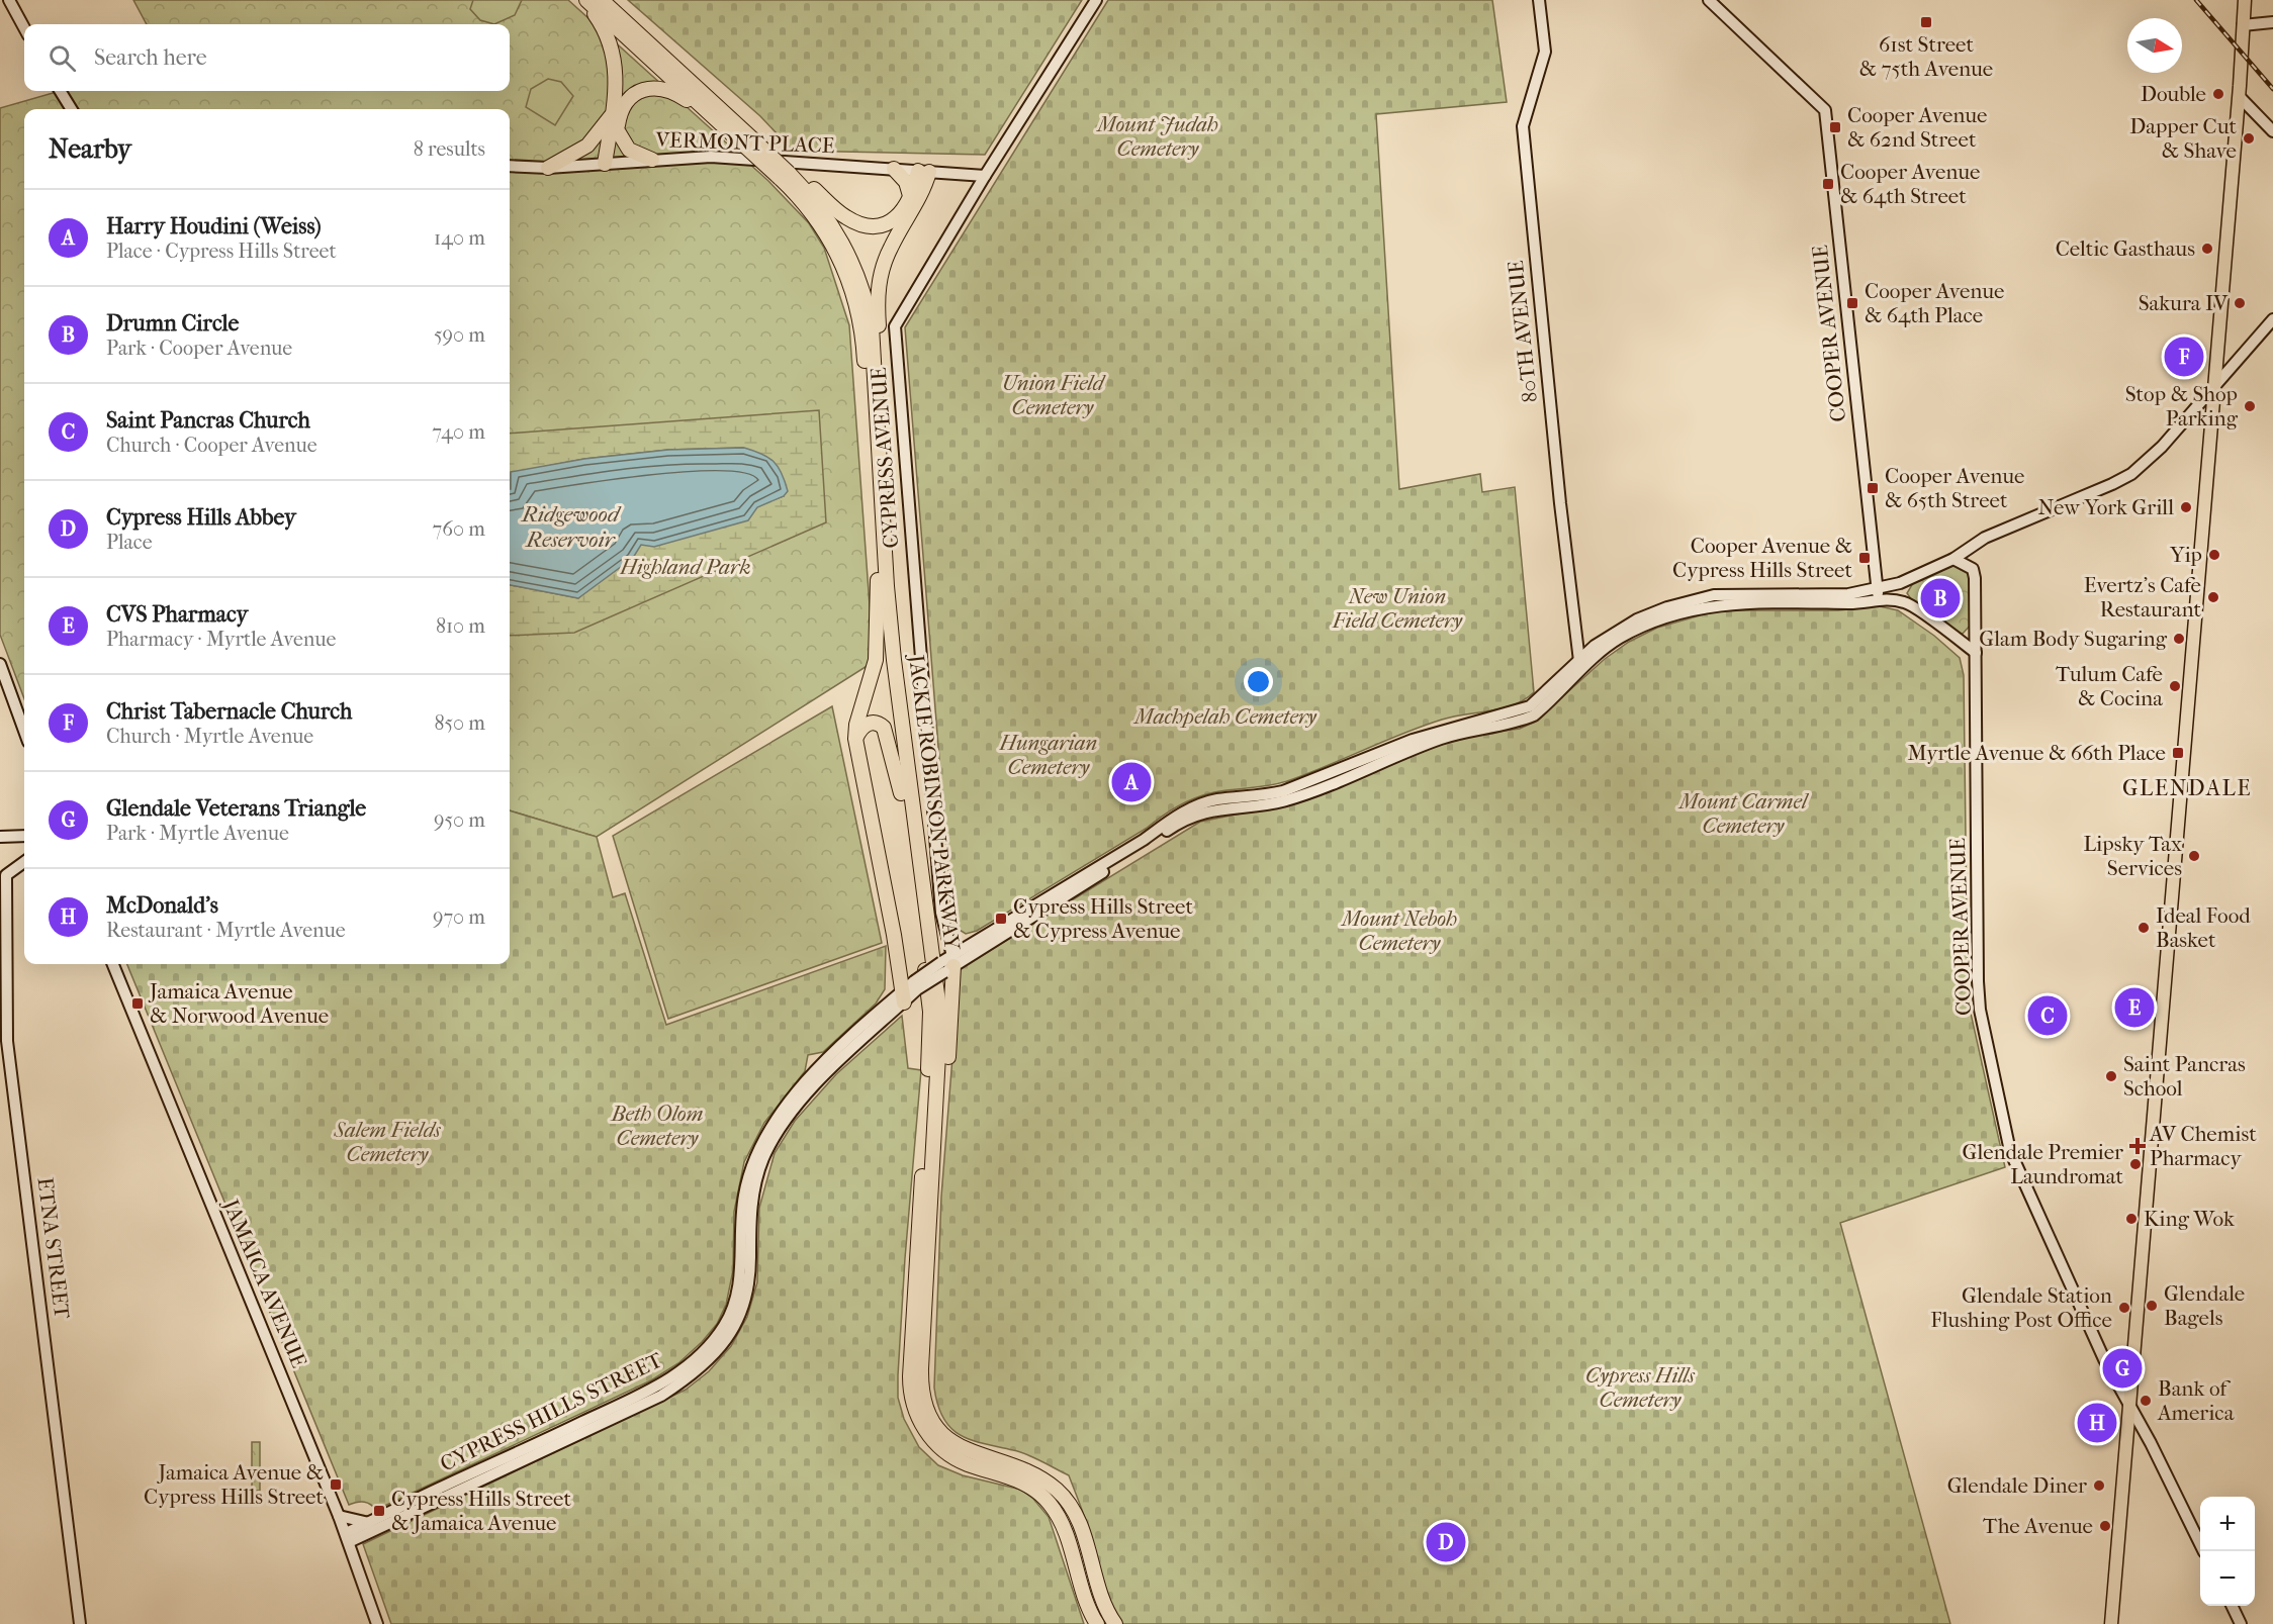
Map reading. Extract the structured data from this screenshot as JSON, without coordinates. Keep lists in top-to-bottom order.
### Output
{
  "streets": {
    "highway": ["JACKIE ROBINSON PARKWAY"],
    "street": [
      "VERMONT PLACE",
      "80TH AVENUE",
      "COOPER AVENUE",
      "CYPRESS AVENUE",
      "ETNA STREET",
      "JAMAICA AVENUE",
      "CYPRESS HILLS STREET"
    ]
  },
  "crossings": [
    ["VERMONT PLACE", "CYPRESS AVENUE"],
    ["80TH AVENUE", "CYPRESS HILLS STREET"],
    ["COOPER AVENUE", "CYPRESS HILLS STREET"],
    ["CYPRESS AVENUE", "CYPRESS HILLS STREET"],
    ["JAMAICA AVENUE", "CYPRESS HILLS STREET"]
  ],
  "districts": ["GLENDALE"],
  "water": ["Ridgewood Reservoir"],
  "parks": [
    "Mount Judah Cemetery",
    "Union Field Cemetery",
    "Highland Park",
    "New Union Field Cemetery",
    "Machpelah Cemetery",
    "Hungarian Cemetery",
    "Mount Carmel Cemetery",
    "Mount Neboh Cemetery",
    "Beth Olom Cemetery",
    "Salem Fields Cemetery",
    "Cypress Hills Cemetery"
  ],
  "places": {
    "transit": [
      "61st Street & 75th Avenue",
      "Cooper Avenue & 62nd Street",
      "Cooper Avenue & 64th Street",
      "Cooper Avenue & 64th Place",
      "Cooper Avenue & 65th Street",
      "Cooper Avenue & Cypress Hills Street",
      "Myrtle Avenue & 66th Place",
      "Cypress Hills Street & Cypress Avenue",
      "Jamaica Avenue & Norwood Avenue",
      "Jamaica Avenue & Cypress Hills Street",
      "Cypress Hills Street & Jamaica Avenue"
    ],
    "other": [
      "Double",
      "Dapper Cut & Shave",
      "Celtic Gasthaus",
      "Sakura IV",
      "Stop & Shop Parking",
      "New York Grill",
      "Yip",
      "Evertz's Cafe Restaurant",
      "Glam Body Sugaring",
      "Tulum Cafe & Cocina",
      "Lipsky Tax Services",
      "Ideal Food Basket",
      "Saint Pancras School",
      "Glendale Premier Laundromat",
      "King Wok",
      "Glendale Bagels",
      "Glendale Station Flushing Post Office",
      "Bank of America",
      "Glendale Diner",
      "The Avenue"
    ],
    "health": ["AV Chemist Pharmacy"]
  },
  "north": "right",
  "page": {
    "search": "Search here",
    "heading": ["Nearby", "8 results"],
    "list": [
      {
        "mark": "A",
        "name": "Harry Houdini (Weiss)",
        "note": "Place · Cypress Hills Street",
        "value": "140 m"
      },
      {
        "mark": "B",
        "name": "Drumn Circle",
        "note": "Park · Cooper Avenue",
        "value": "590 m"
      },
      {
        "mark": "C",
        "name": "Saint Pancras Church",
        "note": "Church · Cooper Avenue",
        "value": "740 m"
      },
      {
        "mark": "D",
        "name": "Cypress Hills Abbey",
        "note": "Place",
        "value": "760 m"
      },
      {
        "mark": "E",
        "name": "CVS Pharmacy",
        "note": "Pharmacy · Myrtle Avenue",
        "value": "810 m"
      },
      {
        "mark": "F",
        "name": "Christ Tabernacle Church",
        "note": "Church · Myrtle Avenue",
        "value": "850 m"
      },
      {
        "mark": "G",
        "name": "Glendale Veterans Triangle",
        "note": "Park · Myrtle Avenue",
        "value": "950 m"
      },
      {
        "mark": "H",
        "name": "McDonald's",
        "note": "Restaurant · Myrtle Avenue",
        "value": "970 m"
      }
    ],
    "pins": [
      "F",
      "B",
      "A",
      "E",
      "C",
      "G",
      "H",
      "D"
    ],
    "map_buttons": ["+", "−"]
  }
}
